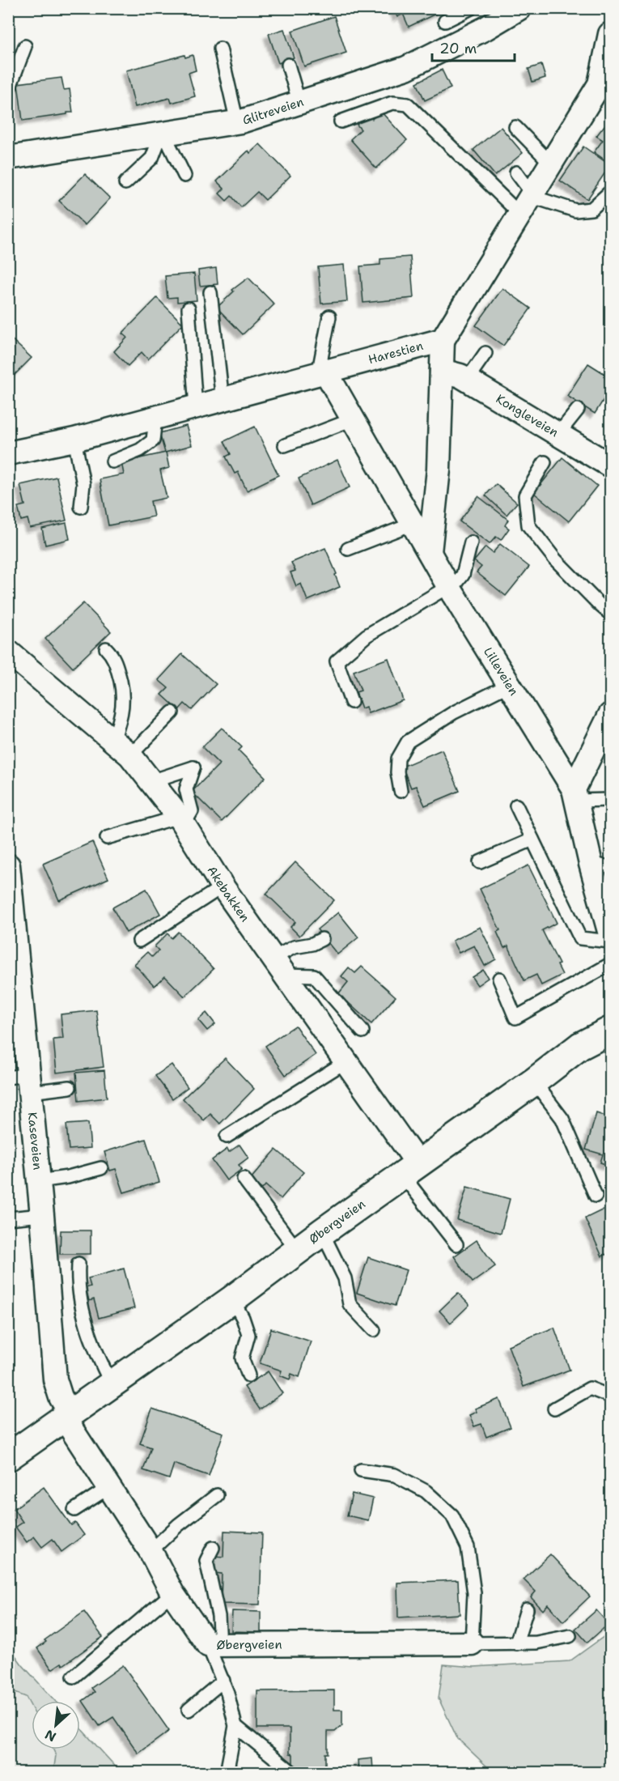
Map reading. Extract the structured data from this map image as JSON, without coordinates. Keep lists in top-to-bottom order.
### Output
{
  "streets": {
    "main road": ["Øbergveien"],
    "street": [
      "Glitreveien",
      "Harestien",
      "Kongleveien",
      "Lilleveien",
      "Akebakken",
      "Kaseveien"
    ]
  },
  "crossings": [
    ["Harestien", "Lilleveien"],
    ["Akebakken", "Øbergveien"],
    ["Kaseveien", "Øbergveien"]
  ],
  "scale_bar": "20 m",
  "north": "bottom left"
}
